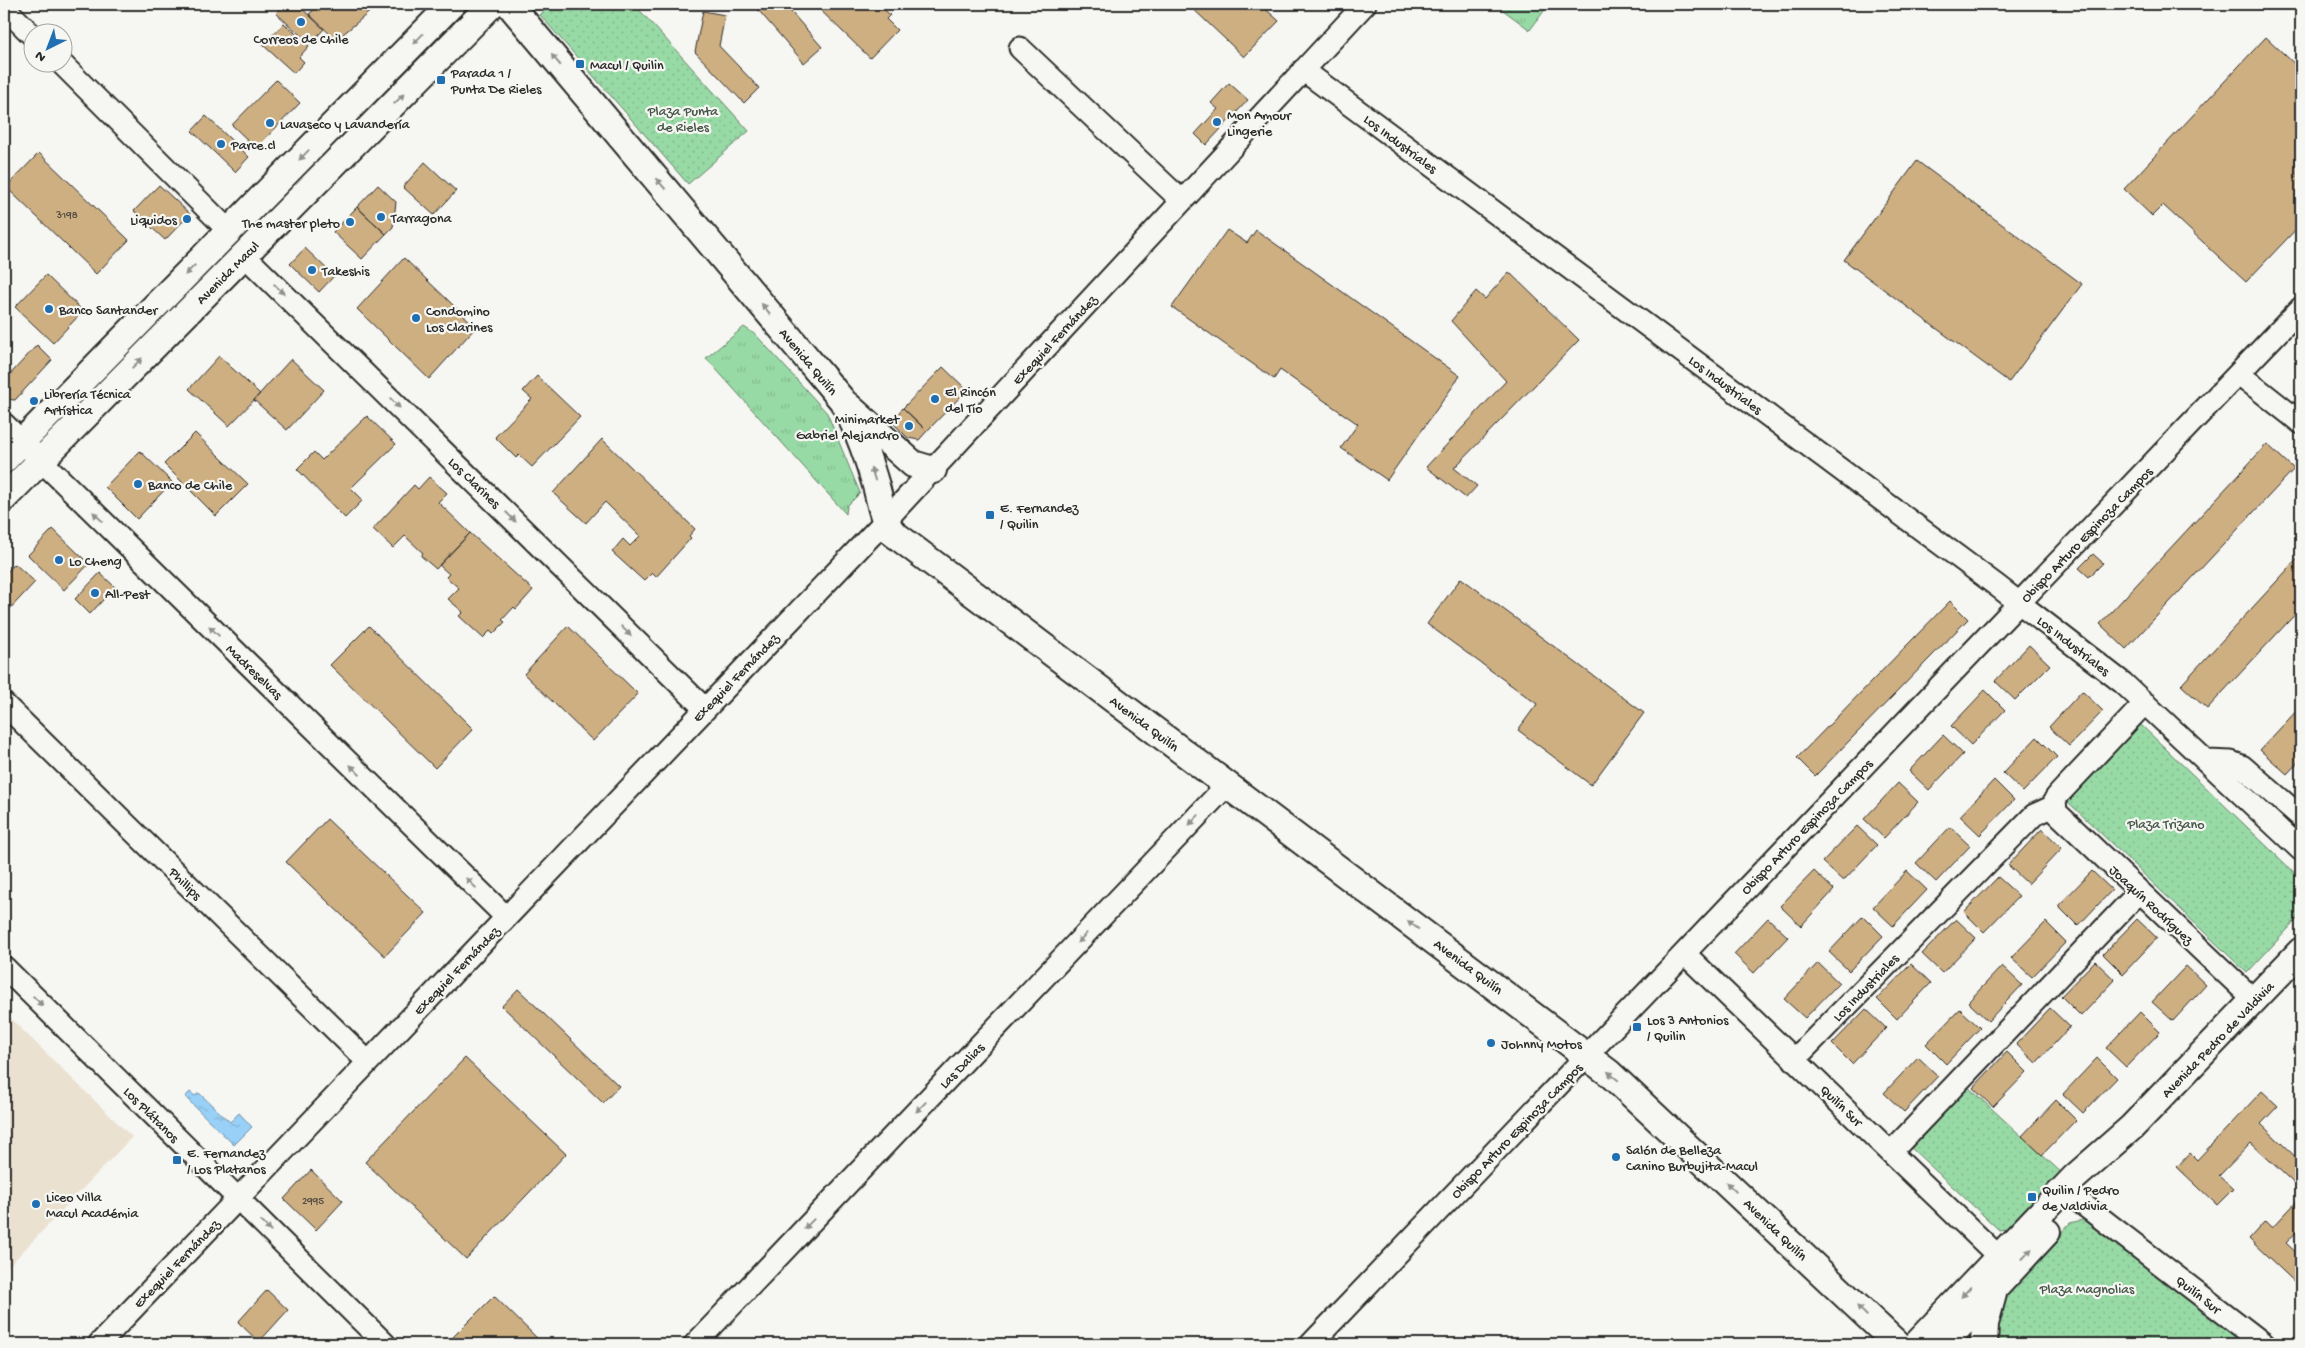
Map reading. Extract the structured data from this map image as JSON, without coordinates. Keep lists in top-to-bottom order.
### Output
{
  "streets": {
    "main road": ["Avenida Macul", "Avenida Quilín", "Avenida Pedro de Valdivia"],
    "street": [
      "Los Industriales",
      "Exequiel Fernández",
      "Los Clarines",
      "Obispo Arturo Espinoza Campos",
      "Madreselvas",
      "Phillips",
      "Joaquín Rodríguez",
      "Las Dalias",
      "Quilín Sur",
      "Los Plátanos"
    ]
  },
  "crossings": [
    ["Los Industriales", "Exequiel Fernández"],
    ["Los Industriales", "Obispo Arturo Espinoza Campos"],
    ["Los Industriales", "Joaquín Rodríguez"],
    ["Los Industriales", "Quilín Sur"],
    ["Avenida Macul", "Los Clarines"],
    ["Avenida Macul", "Madreselvas"],
    ["Exequiel Fernández", "Avenida Quilín"],
    ["Exequiel Fernández", "Los Clarines"],
    ["Exequiel Fernández", "Madreselvas"],
    ["Exequiel Fernández", "Phillips"],
    ["Exequiel Fernández", "Los Plátanos"],
    ["Avenida Quilín", "Obispo Arturo Espinoza Campos"],
    ["Avenida Quilín", "Las Dalias"],
    ["Obispo Arturo Espinoza Campos", "Quilín Sur"],
    ["Joaquín Rodríguez", "Avenida Pedro de Valdivia"],
    ["Avenida Pedro de Valdivia", "Quilín Sur"]
  ],
  "one_way": [
    "Avenida Quilín",
    "Los Clarines",
    "Madreselvas",
    "Las Dalias",
    "Los Plátanos"
  ],
  "parks": ["Plaza Punta de Rieles", "Plaza Trizano", "Plaza Magnolias"],
  "places": {
    "other": [
      "Correos de Chile",
      "Mon Amour Lingerie",
      "Lavaseco y Lavandería",
      "Parce.cl",
      "Tarragona",
      "Liquidos",
      "The master pleto",
      "Takeshis",
      "Banco Santander",
      "Condomino Los Clarines",
      "El Rincón del Tío",
      "Librería Técnica Artística",
      "Minimarket Gabriel Alejandro",
      "Banco de Chile",
      "Lo Cheng",
      "All-Pest",
      "Johnny Motos",
      "Salón de Belleza Canino Burbujita-Macul",
      "Liceo Villa Macul Académia"
    ],
    "transit": [
      "Macul / Quilin",
      "Parada 1 / Punta De Rieles",
      "E. Fernandez / Quilin",
      "Los 3 Antonios / Quilin",
      "E. Fernandez / Los Platanos",
      "Quilin / Pedro de Valdivia"
    ]
  },
  "house_numbers": ["3198", "2995"],
  "north": "bottom left"
}
